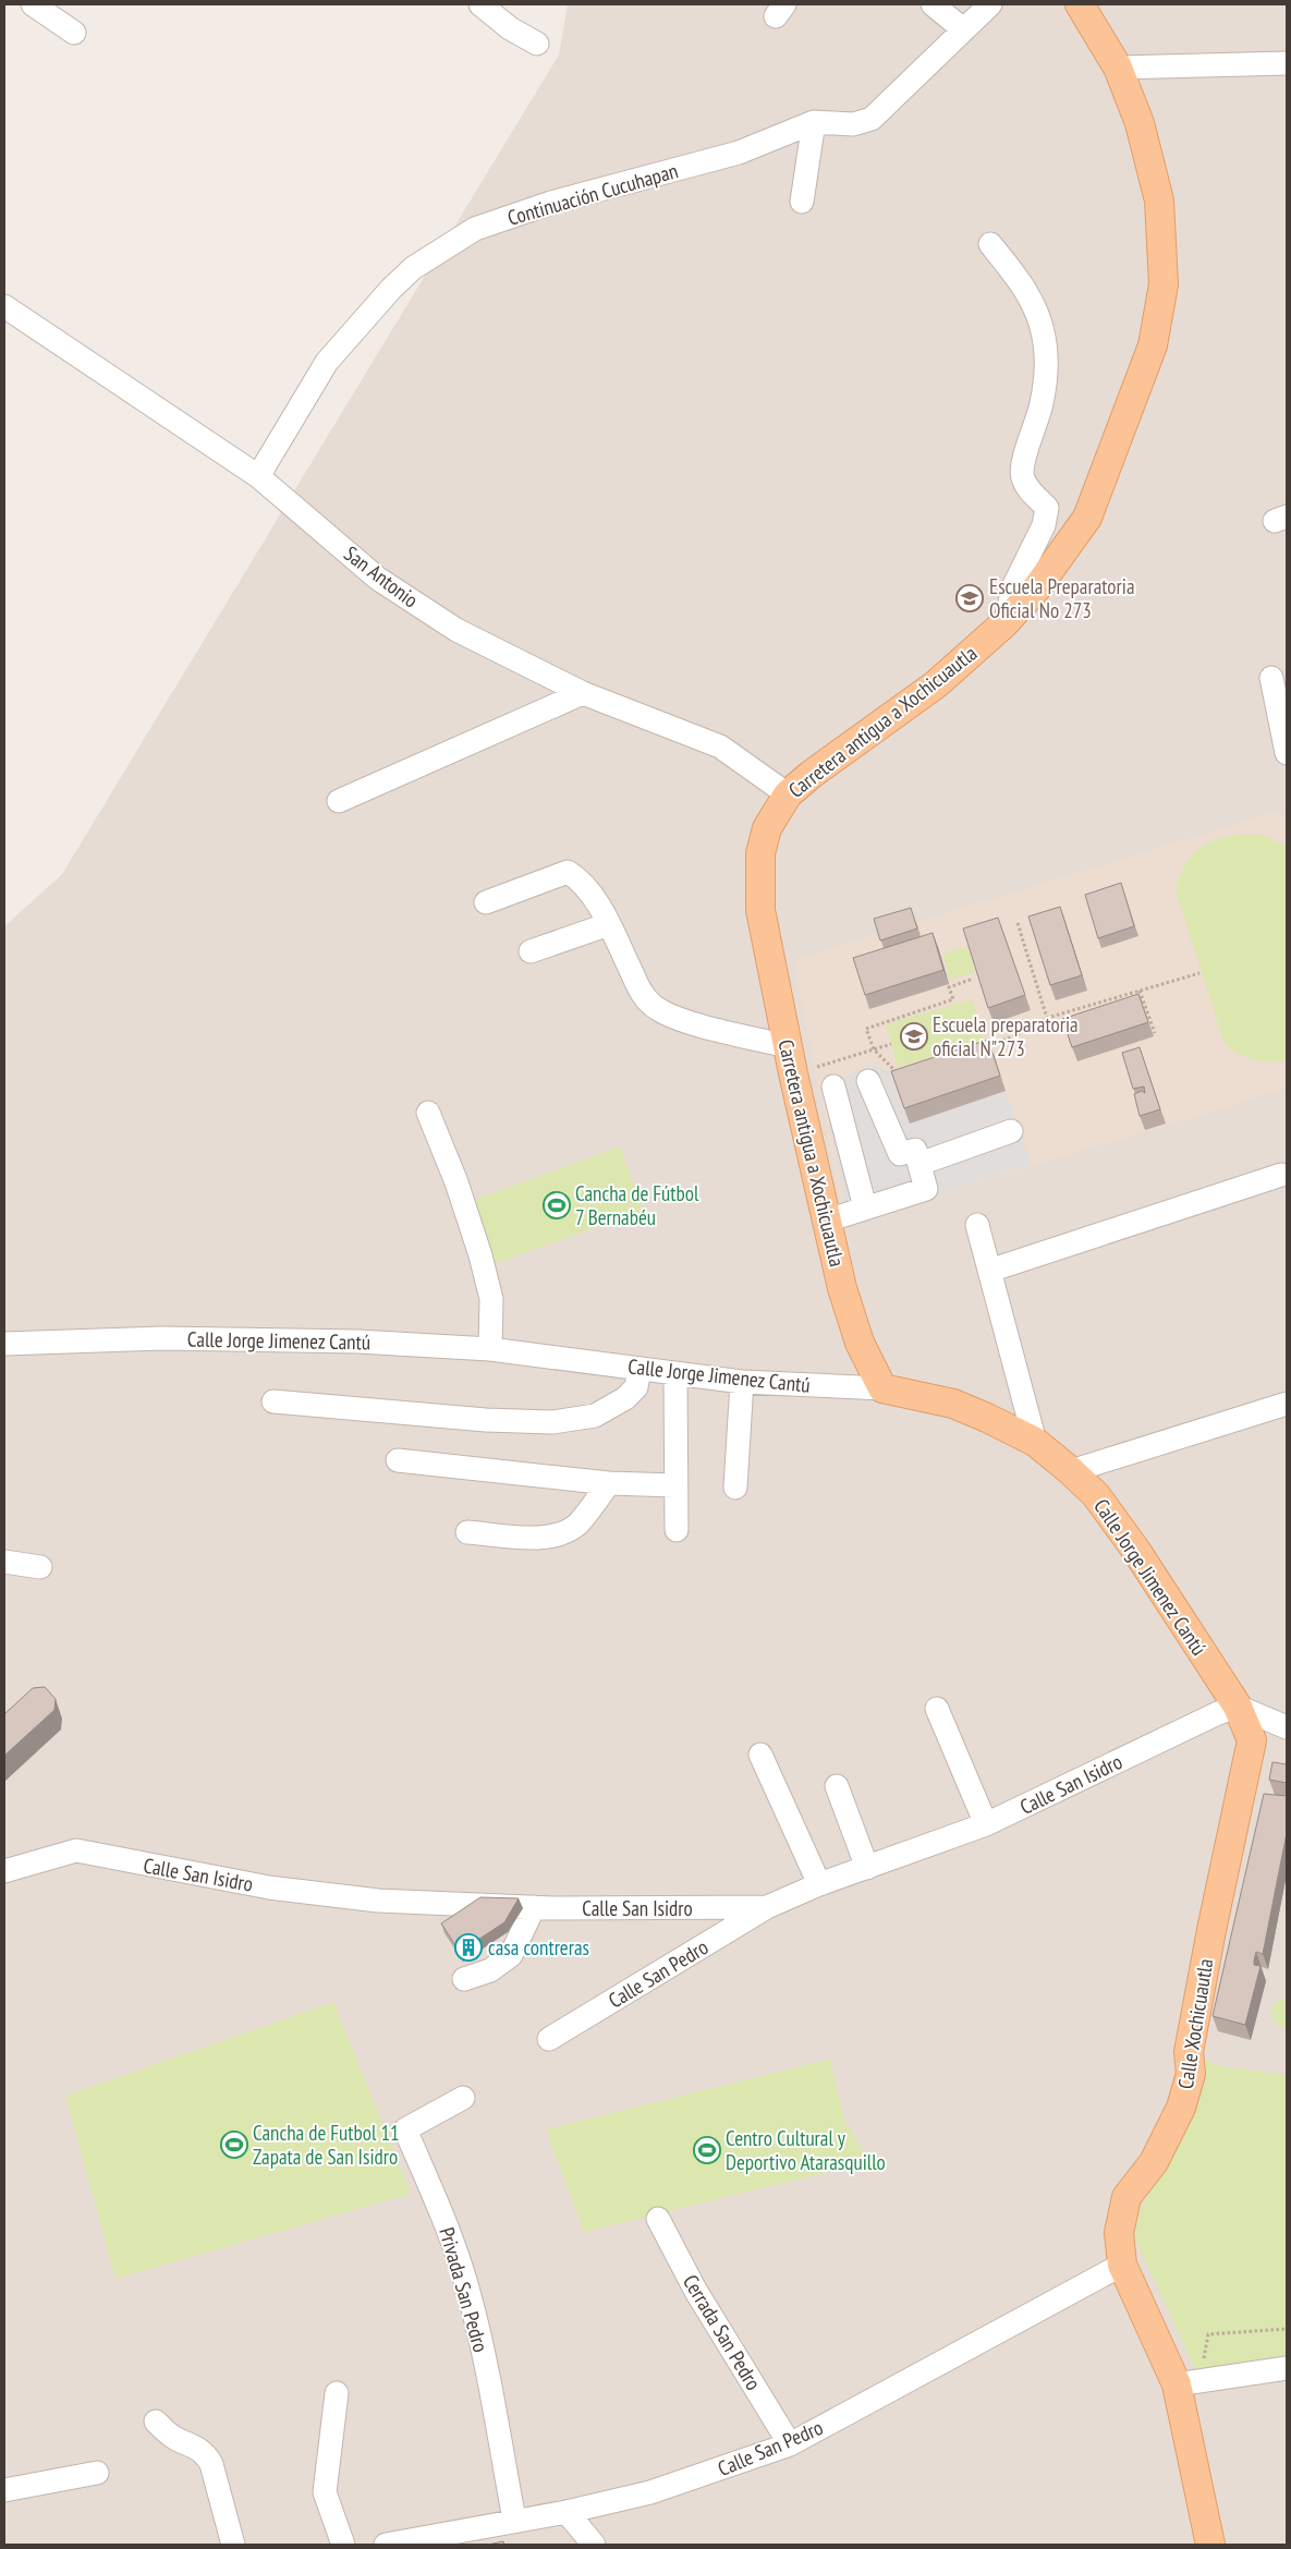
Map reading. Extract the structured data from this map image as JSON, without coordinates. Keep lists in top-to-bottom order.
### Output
{
  "streets": {
    "main road": ["Carretera antigua a Xochicuautla", "Calle Jorge Jimenez Cantú", "Calle Xochicuautla"],
    "street": [
      "Continuación Cucuhapan",
      "San Antonio",
      "Calle San Isidro",
      "Calle San Pedro",
      "Privada San Pedro",
      "Cerrada San Pedro"
    ]
  },
  "crossings": [
    ["Continuación Cucuhapan", "San Antonio"],
    ["San Antonio", "Carretera antigua a Xochicuautla"],
    ["Carretera antigua a Xochicuautla", "Calle Jorge Jimenez Cantú"],
    ["Calle Jorge Jimenez Cantú", "Calle San Isidro"],
    ["Calle Jorge Jimenez Cantú", "Calle Xochicuautla"],
    ["Calle San Isidro", "Calle San Pedro"],
    ["Calle San Isidro", "Calle Xochicuautla"],
    ["Calle San Pedro", "Calle Xochicuautla"],
    ["Calle San Pedro", "Privada San Pedro"],
    ["Calle San Pedro", "Cerrada San Pedro"]
  ],
  "places": {
    "school or university": ["Escuela Preparatoria Oficial No 273", "Escuela preparatoria oficial N\"273"],
    "sports": ["Cancha de Fútbol 7 Bernabéu", "Cancha de Futbol 11 Zapata de San Isidro", "Centro Cultural y Deportivo Atarasquillo"],
    "building": ["casa contreras"]
  }
}
